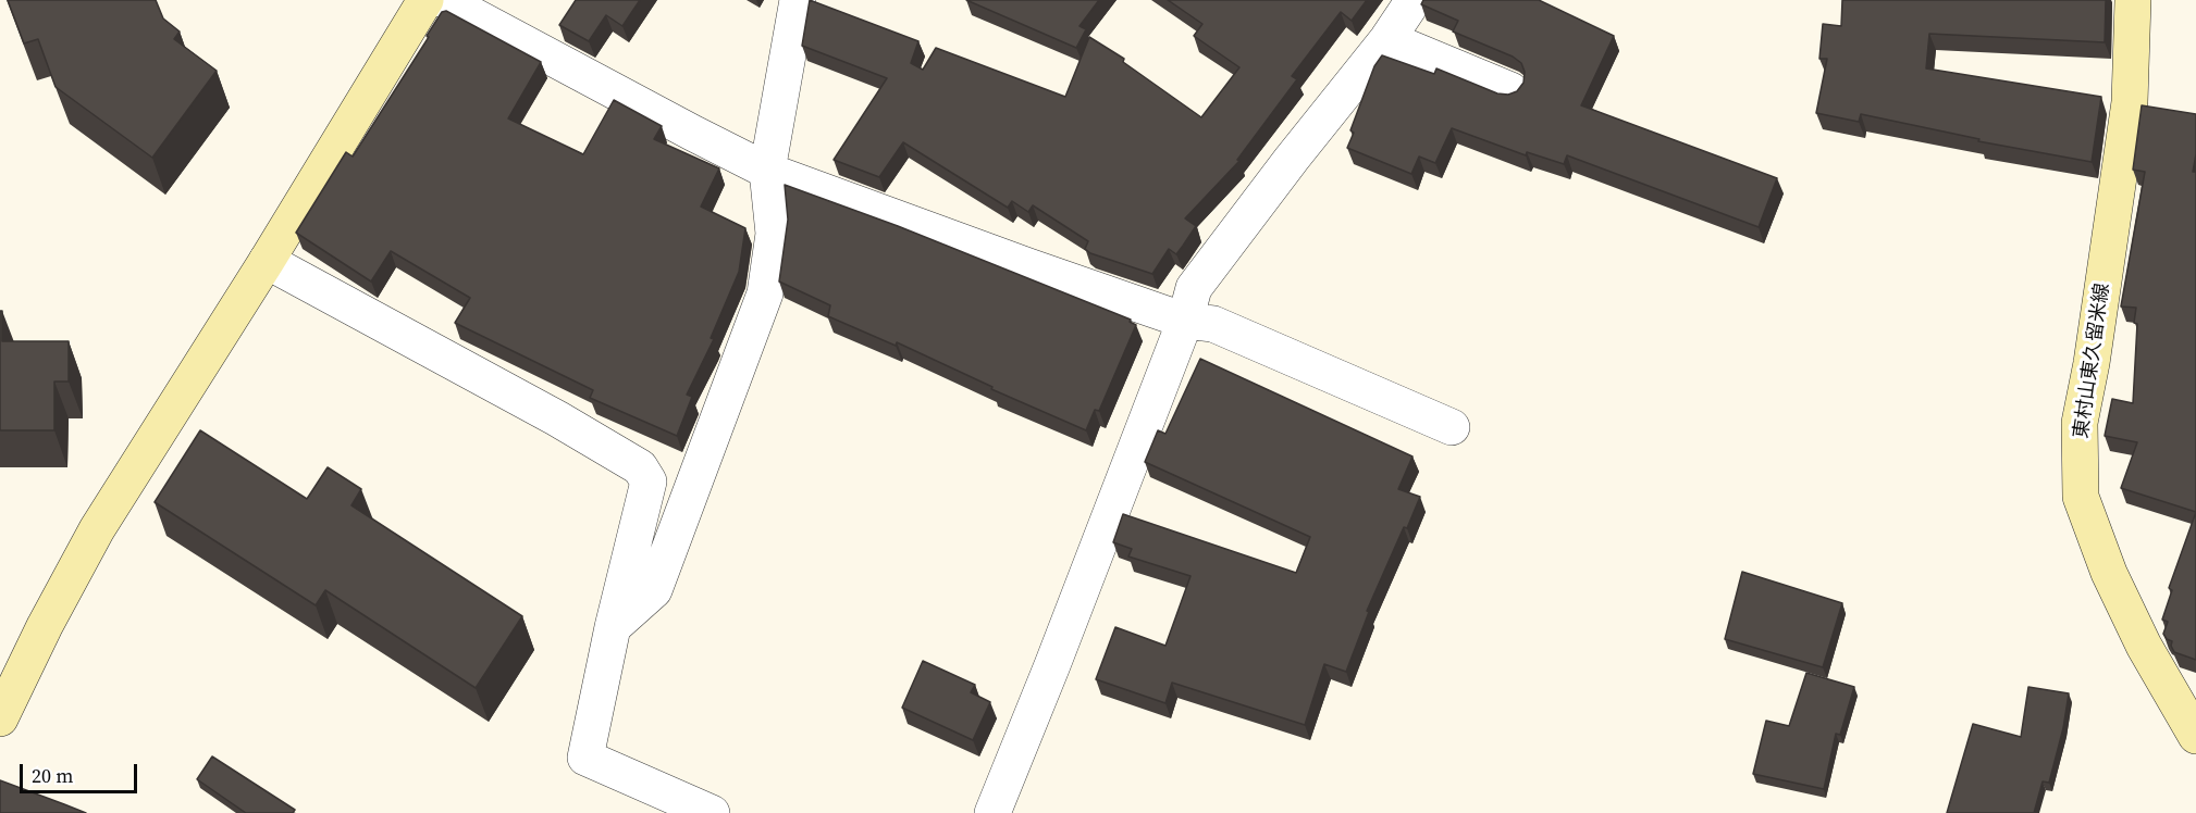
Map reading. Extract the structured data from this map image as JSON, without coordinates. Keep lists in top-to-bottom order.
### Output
{
  "streets": {
    "street": ["東村山東久留米線"]
  },
  "scale_bar": "20 m"
}
